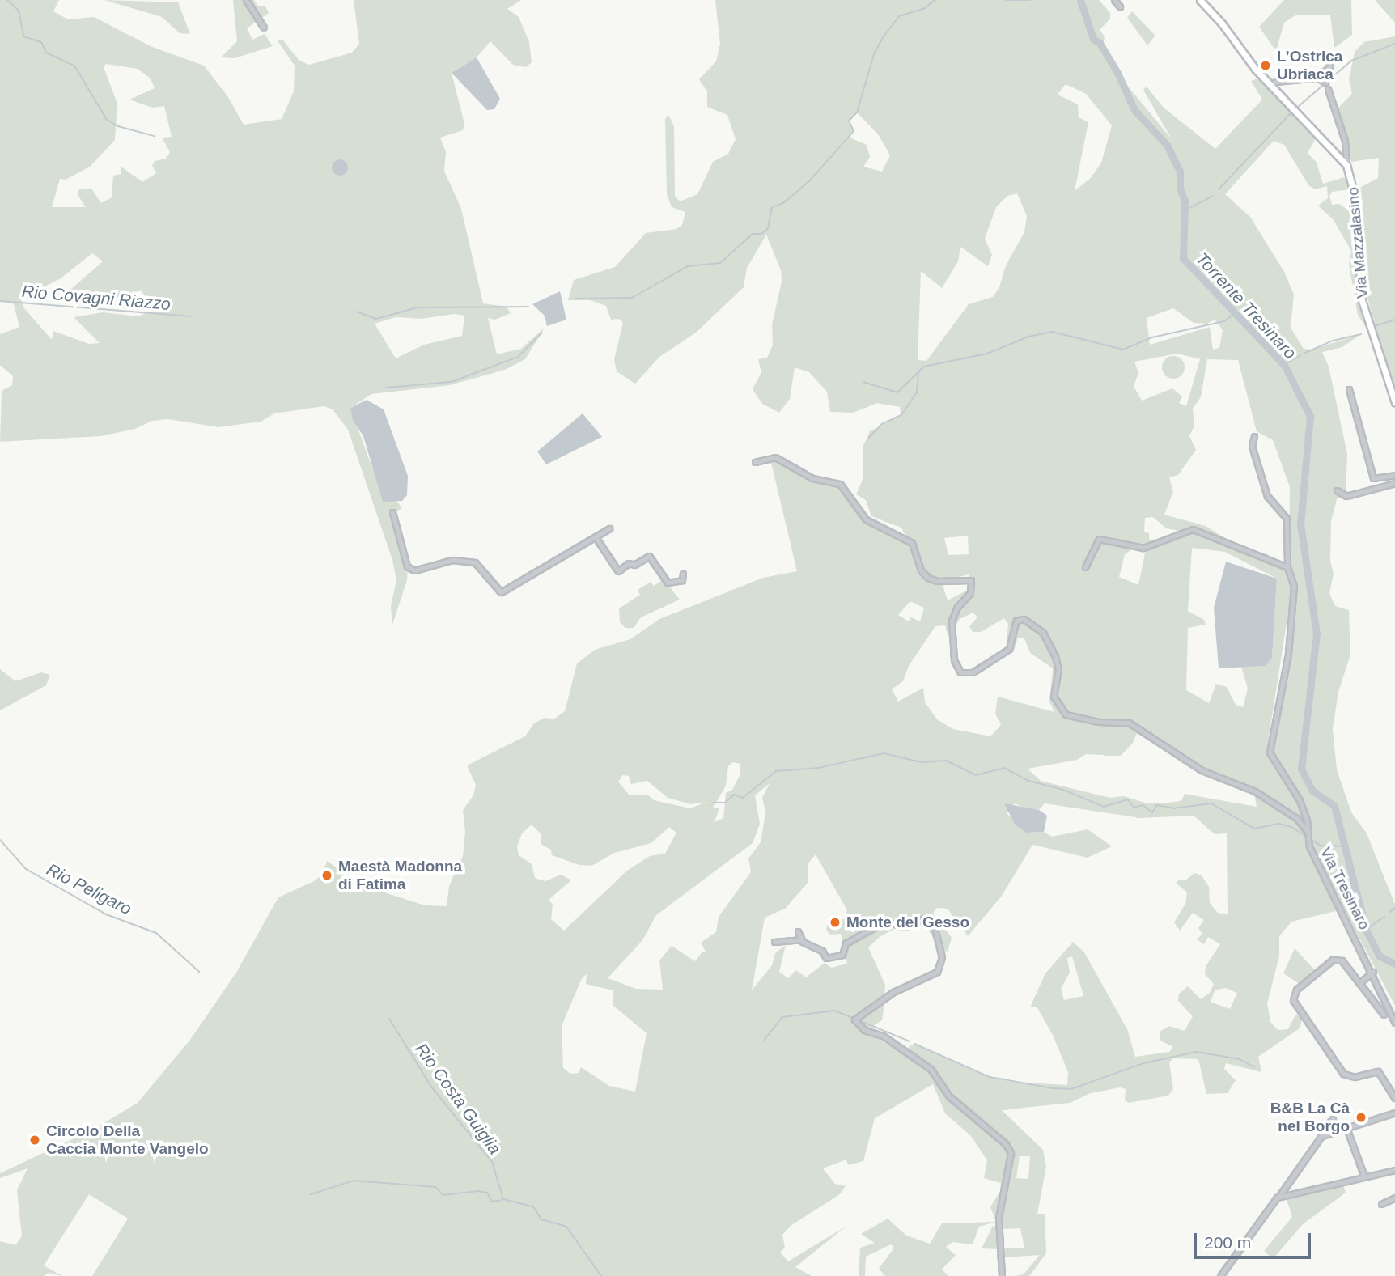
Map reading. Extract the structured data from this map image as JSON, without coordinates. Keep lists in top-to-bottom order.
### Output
{
  "streets": {
    "main road": ["Via Mazzalasino"],
    "street": ["Via Tresinaro"]
  },
  "water": [
    "Rio Covagni Riazzo",
    "Torrente Tresinaro",
    "Rio Peligaro",
    "Rio Costa Guiglia"
  ],
  "places": [
    "L’Ostrica Ubriaca",
    "Maestà Madonna di Fatima",
    "Monte del Gesso",
    "B&B La Cà nel Borgo",
    "Circolo Della Caccia Monte Vangelo"
  ],
  "scale_bar": "200 m"
}
